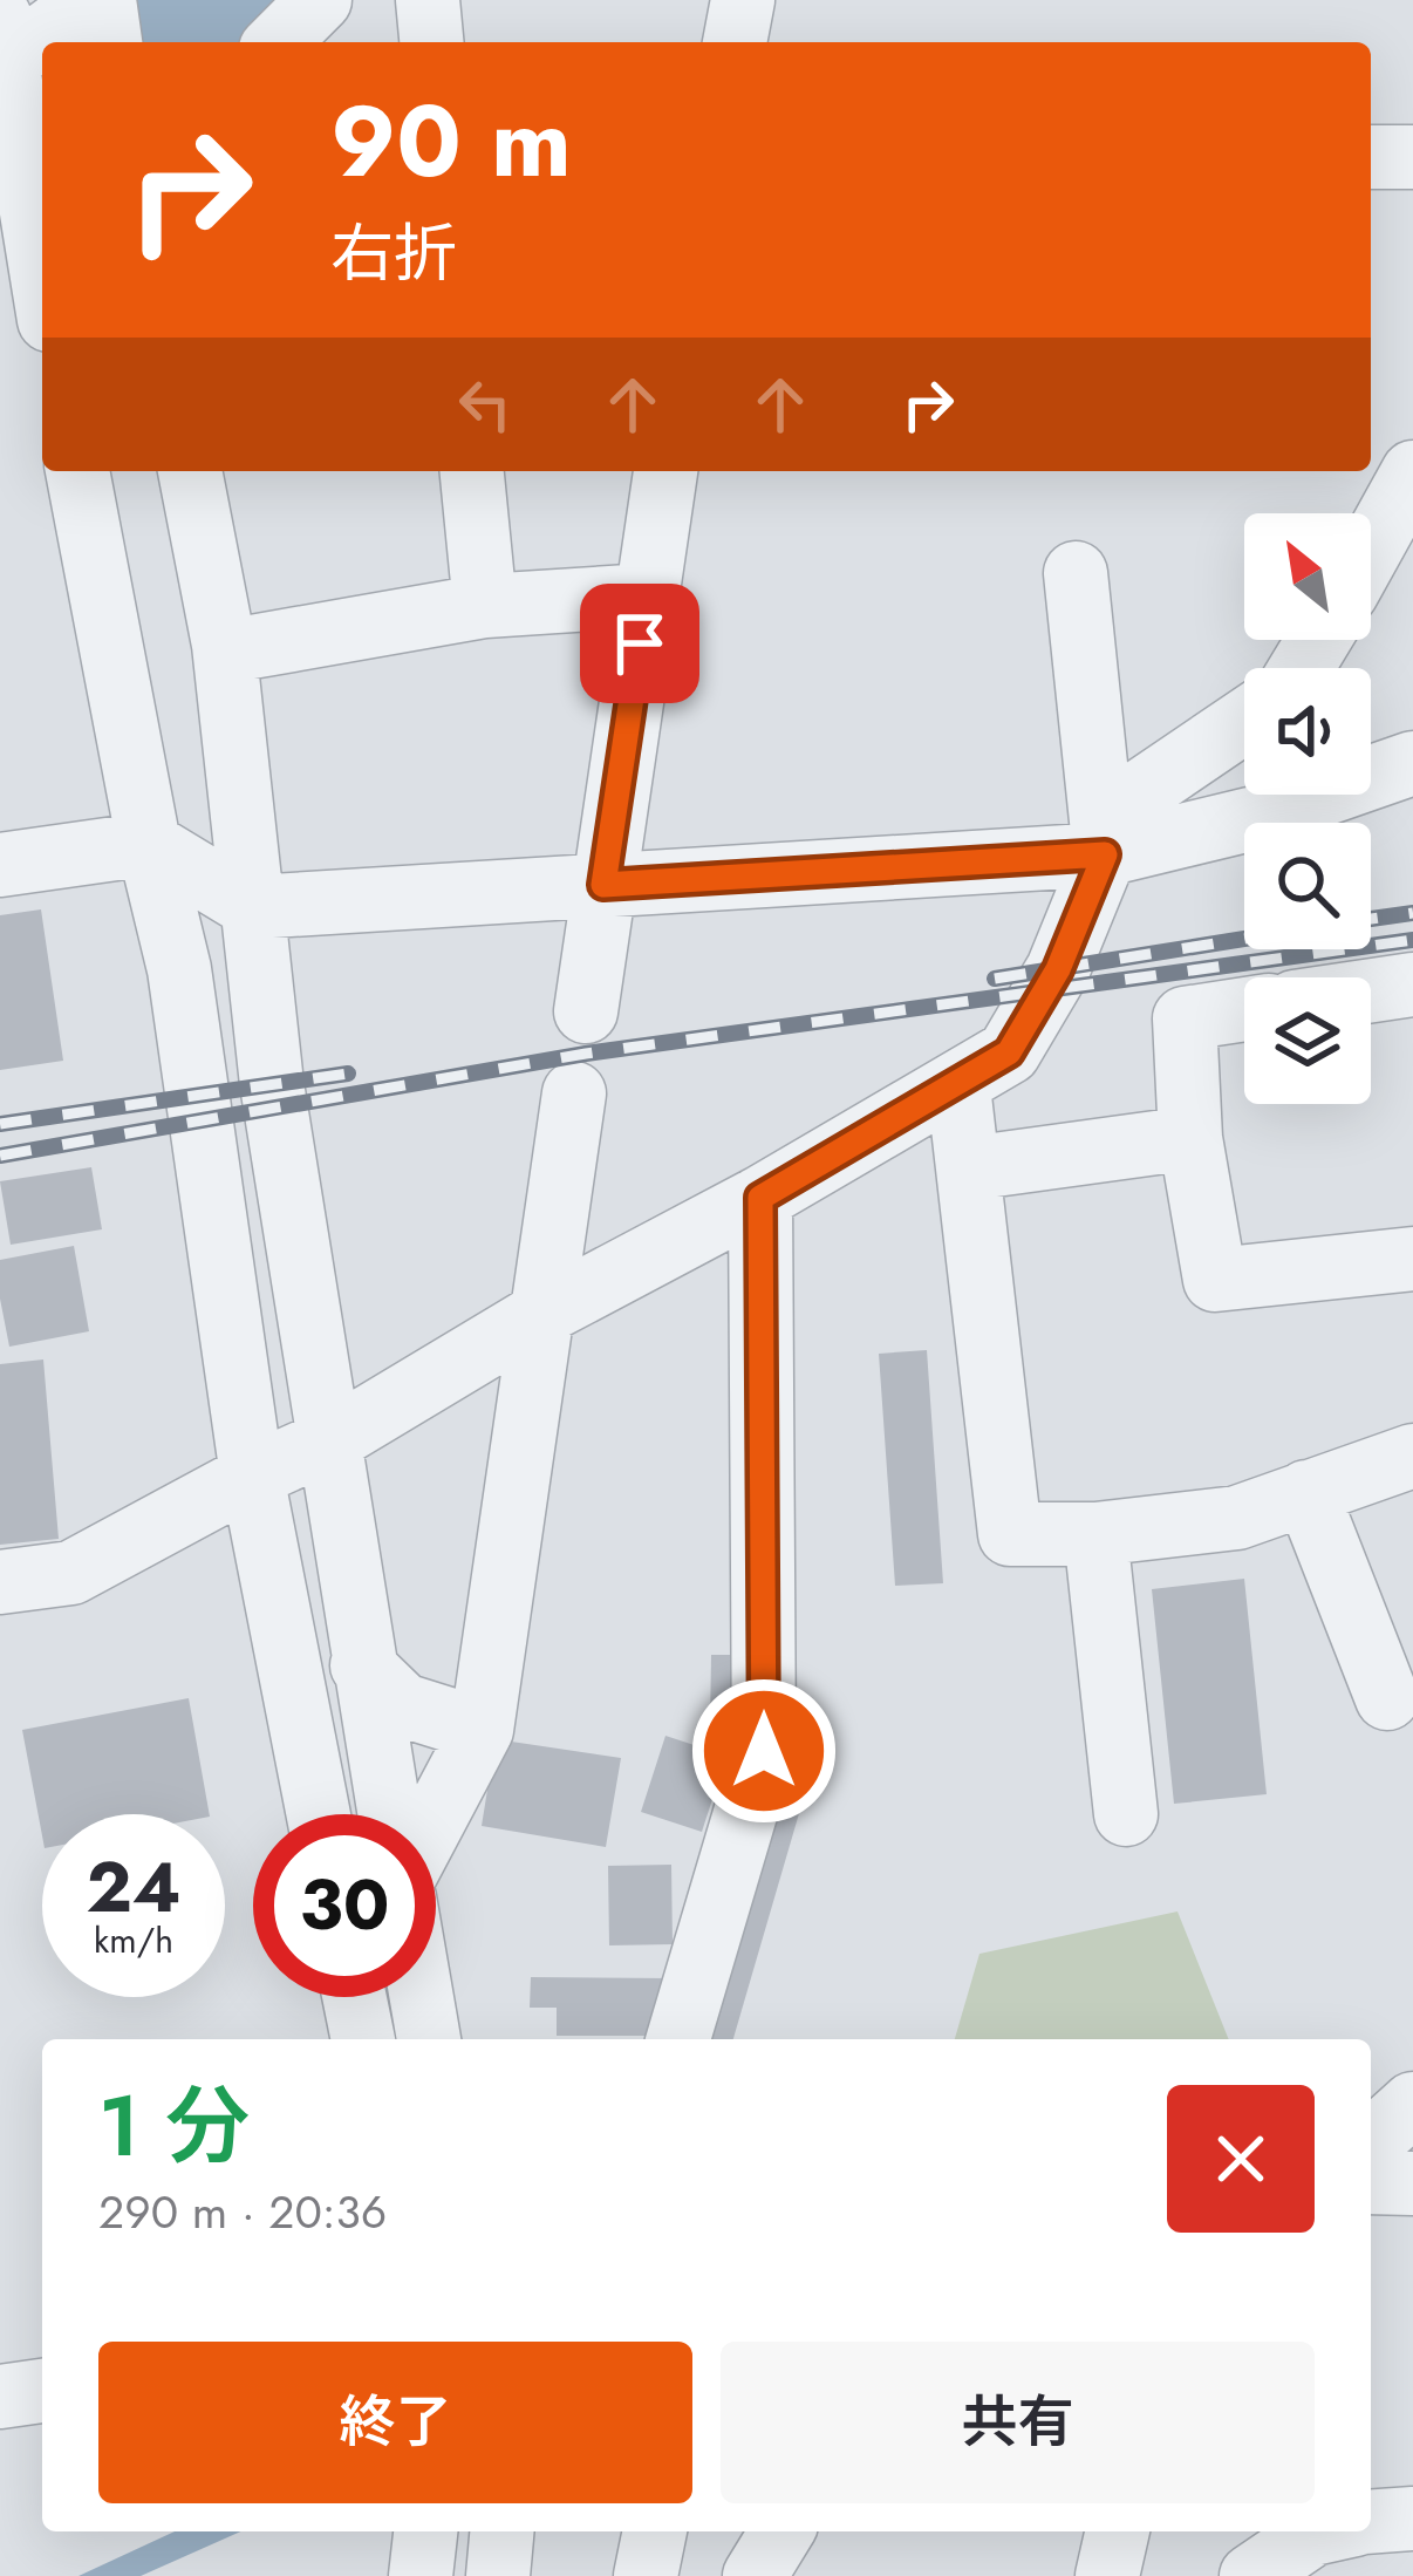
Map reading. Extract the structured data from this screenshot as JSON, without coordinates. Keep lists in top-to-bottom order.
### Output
{
  "north": "top left",
  "page": {
    "turn": ["90 m", "右折"],
    "speed": "24 km/h",
    "limit": "30",
    "heading": ["1 分", "290 m · 20:36"],
    "buttons": ["終了", "共有"]
  }
}
